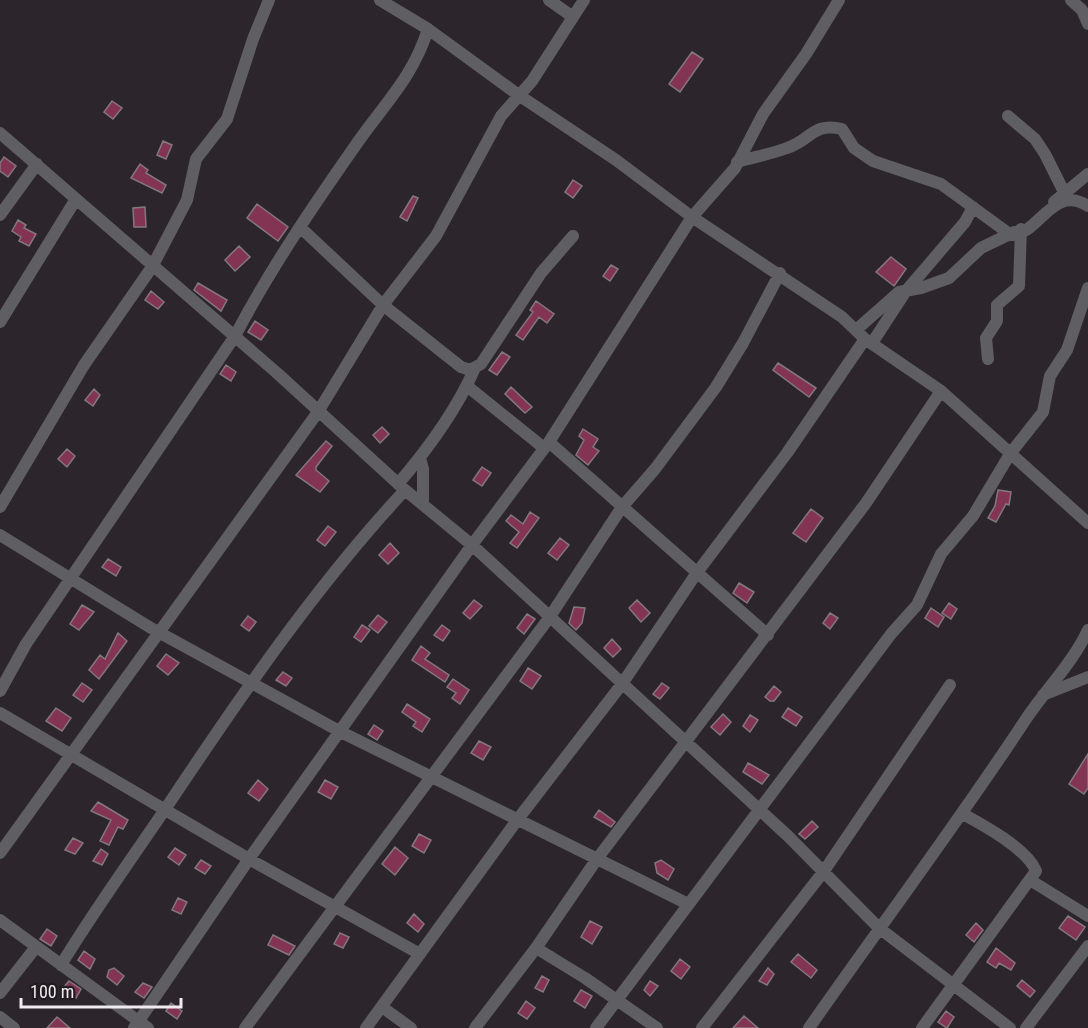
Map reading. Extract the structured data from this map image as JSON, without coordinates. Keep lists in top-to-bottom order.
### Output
{
  "scale_bar": "100 m"
}
